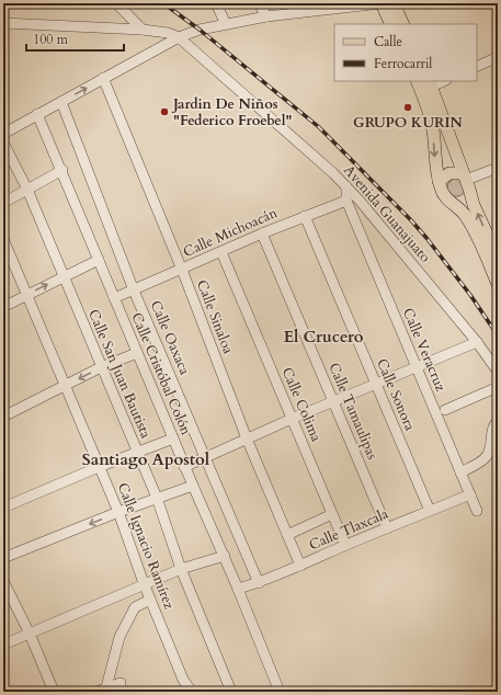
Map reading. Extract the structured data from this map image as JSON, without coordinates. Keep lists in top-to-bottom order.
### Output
{
  "streets": {
    "street": [
      "Avenida Guanajuato",
      "Calle Michoacán",
      "Calle Sinaloa",
      "Calle Oaxaca",
      "Calle Veracruz",
      "Calle San Juan Bautista",
      "Calle Cristóbal Colón",
      "Calle Sonora",
      "Calle Colima",
      "Calle Tamaulipas",
      "Calle Tlaxcala",
      "Calle Ignacio Ramírez"
    ]
  },
  "crossings": [
    ["Calle Michoacán", "Calle Sinaloa"],
    ["Calle Michoacán", "Calle Oaxaca"],
    ["Calle Michoacán", "Calle Veracruz"],
    ["Calle Michoacán", "Calle Cristóbal Colón"],
    ["Calle Michoacán", "Calle Sonora"],
    ["Calle Michoacán", "Calle Colima"],
    ["Calle Michoacán", "Calle Tamaulipas"],
    ["Calle Sinaloa", "Calle Tlaxcala"],
    ["Calle Oaxaca", "Calle Tlaxcala"],
    ["Calle Veracruz", "Calle Tlaxcala"],
    ["Calle Cristóbal Colón", "Calle Tlaxcala"],
    ["Calle Sonora", "Calle Tlaxcala"],
    ["Calle Colima", "Calle Tlaxcala"],
    ["Calle Tamaulipas", "Calle Tlaxcala"]
  ],
  "districts": ["El Crucero", "Santiago Apostol"],
  "places": ["GRUPO KURIN", "Jardin De Niños \"Federico Froebel\""],
  "legend": ["Calle", "Ferrocarril"],
  "scale_bar": "100 m"
}
